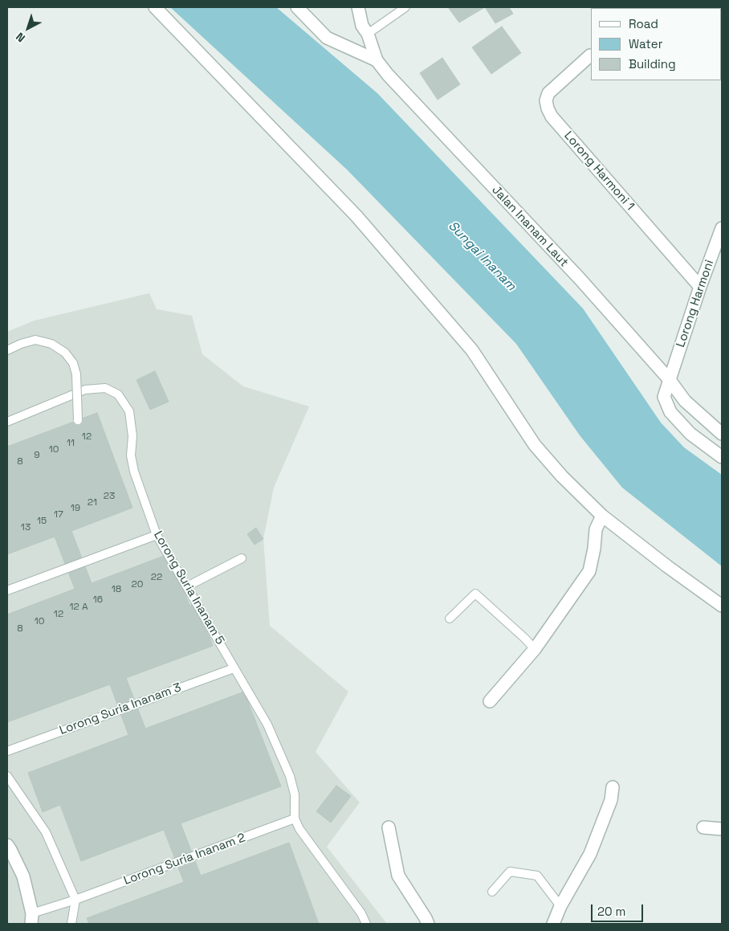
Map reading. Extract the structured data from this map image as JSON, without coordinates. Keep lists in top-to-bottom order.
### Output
{
  "streets": {
    "street": ["Lorong Harmoni 1", "Jalan Inanam Laut", "Lorong Harmoni"],
    "lane": ["Lorong Suria Inanam 5", "Lorong Suria Inanam 3", "Lorong Suria Inanam 2"]
  },
  "crossings": [
    ["Lorong Harmoni 1", "Lorong Harmoni"],
    ["Jalan Inanam Laut", "Lorong Harmoni"],
    ["Lorong Suria Inanam 5", "Lorong Suria Inanam 3"],
    ["Lorong Suria Inanam 5", "Lorong Suria Inanam 2"]
  ],
  "water": ["Sungai Inanam"],
  "house_numbers": [
    "12",
    "11",
    "10",
    "9",
    "8",
    "23",
    "21",
    "19",
    "17",
    "15",
    "13",
    "22",
    "20",
    "18",
    "16",
    "12 A",
    "12",
    "10",
    "8"
  ],
  "legend": ["Road", "Water", "Building"],
  "scale_bar": "20 m",
  "north": "bottom left"
}
